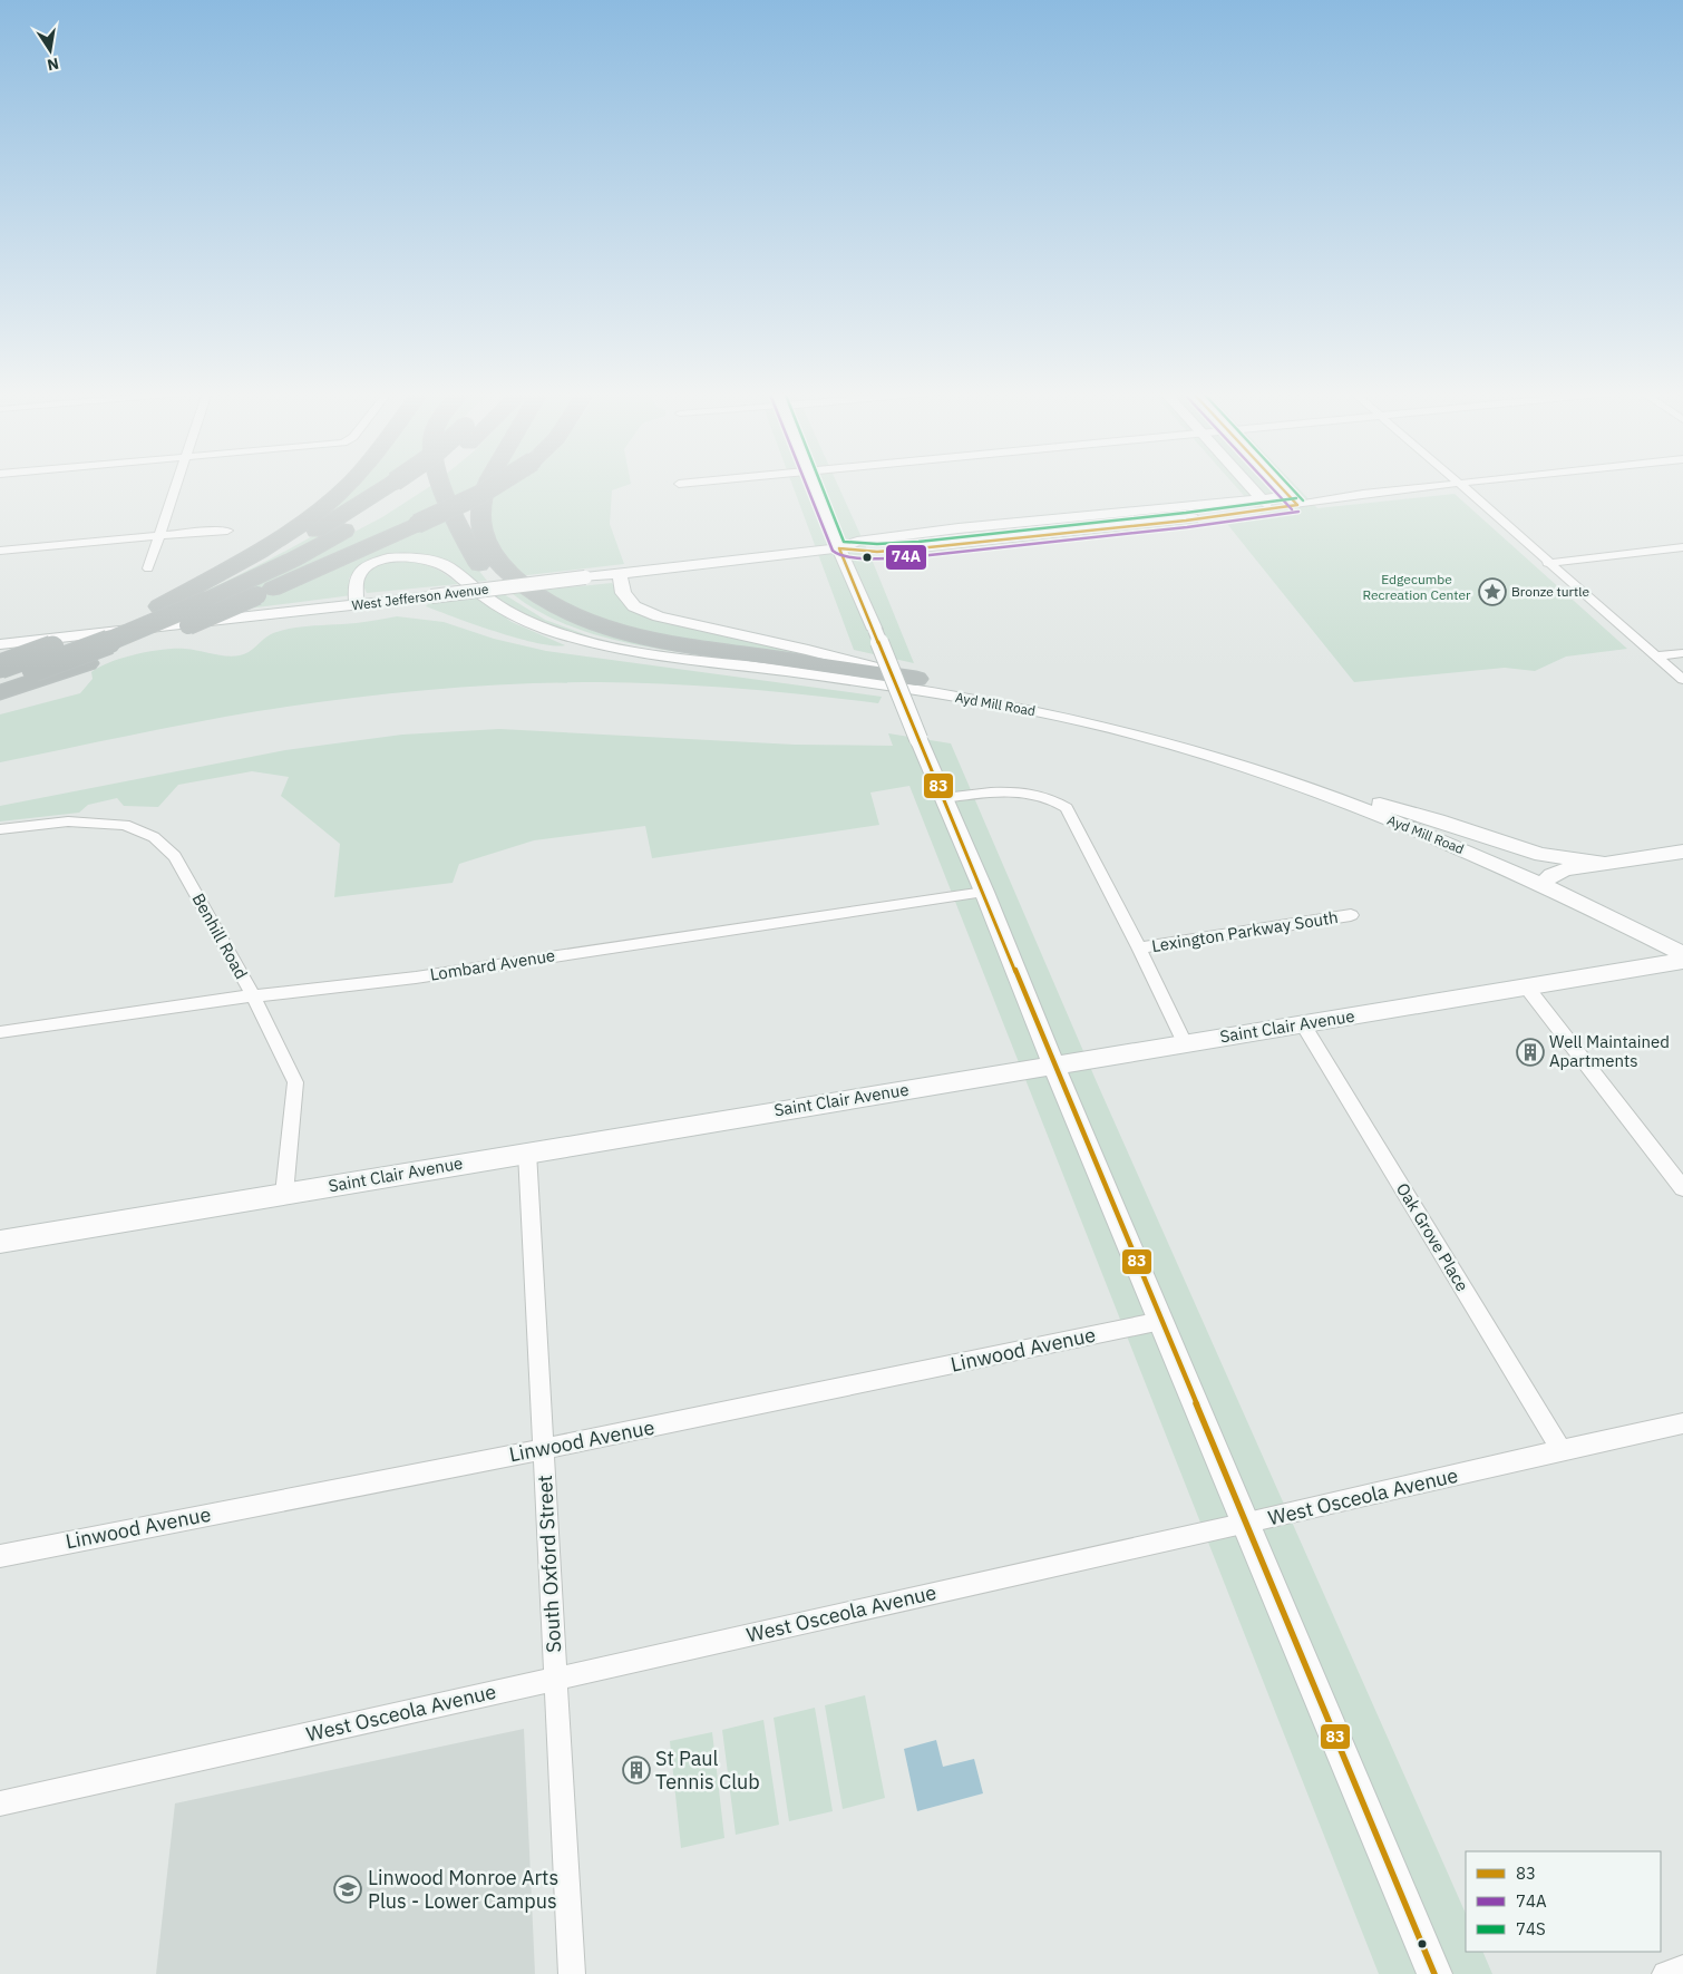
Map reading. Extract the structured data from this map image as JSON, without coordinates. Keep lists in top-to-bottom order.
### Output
{
  "streets": {
    "highway": ["Ayd Mill Road"],
    "main road": ["West Jefferson Avenue", "Saint Clair Avenue"],
    "street": [
      "Lexington Parkway South",
      "Benhill Road",
      "Lombard Avenue",
      "Oak Grove Place",
      "Linwood Avenue",
      "West Osceola Avenue",
      "South Oxford Street"
    ]
  },
  "crossings": [
    ["West Jefferson Avenue", "Ayd Mill Road"],
    ["Lexington Parkway South", "Saint Clair Avenue"],
    ["Benhill Road", "Lombard Avenue"],
    ["Benhill Road", "Saint Clair Avenue"],
    ["Saint Clair Avenue", "Oak Grove Place"],
    ["Saint Clair Avenue", "South Oxford Street"],
    ["Oak Grove Place", "West Osceola Avenue"],
    ["Linwood Avenue", "South Oxford Street"],
    ["West Osceola Avenue", "South Oxford Street"]
  ],
  "parks": ["Edgecumbe Recreation Center"],
  "places": {
    "place": ["Bronze turtle"],
    "building": ["Well Maintained Apartments", "St Paul Tennis Club"],
    "school or university": ["Linwood Monroe Arts Plus - Lower Campus"]
  },
  "lines": ["transit line 83", "transit line 74A", "transit line 74S"],
  "legend": ["83", "74A", "74S"],
  "north": "bottom"
}
